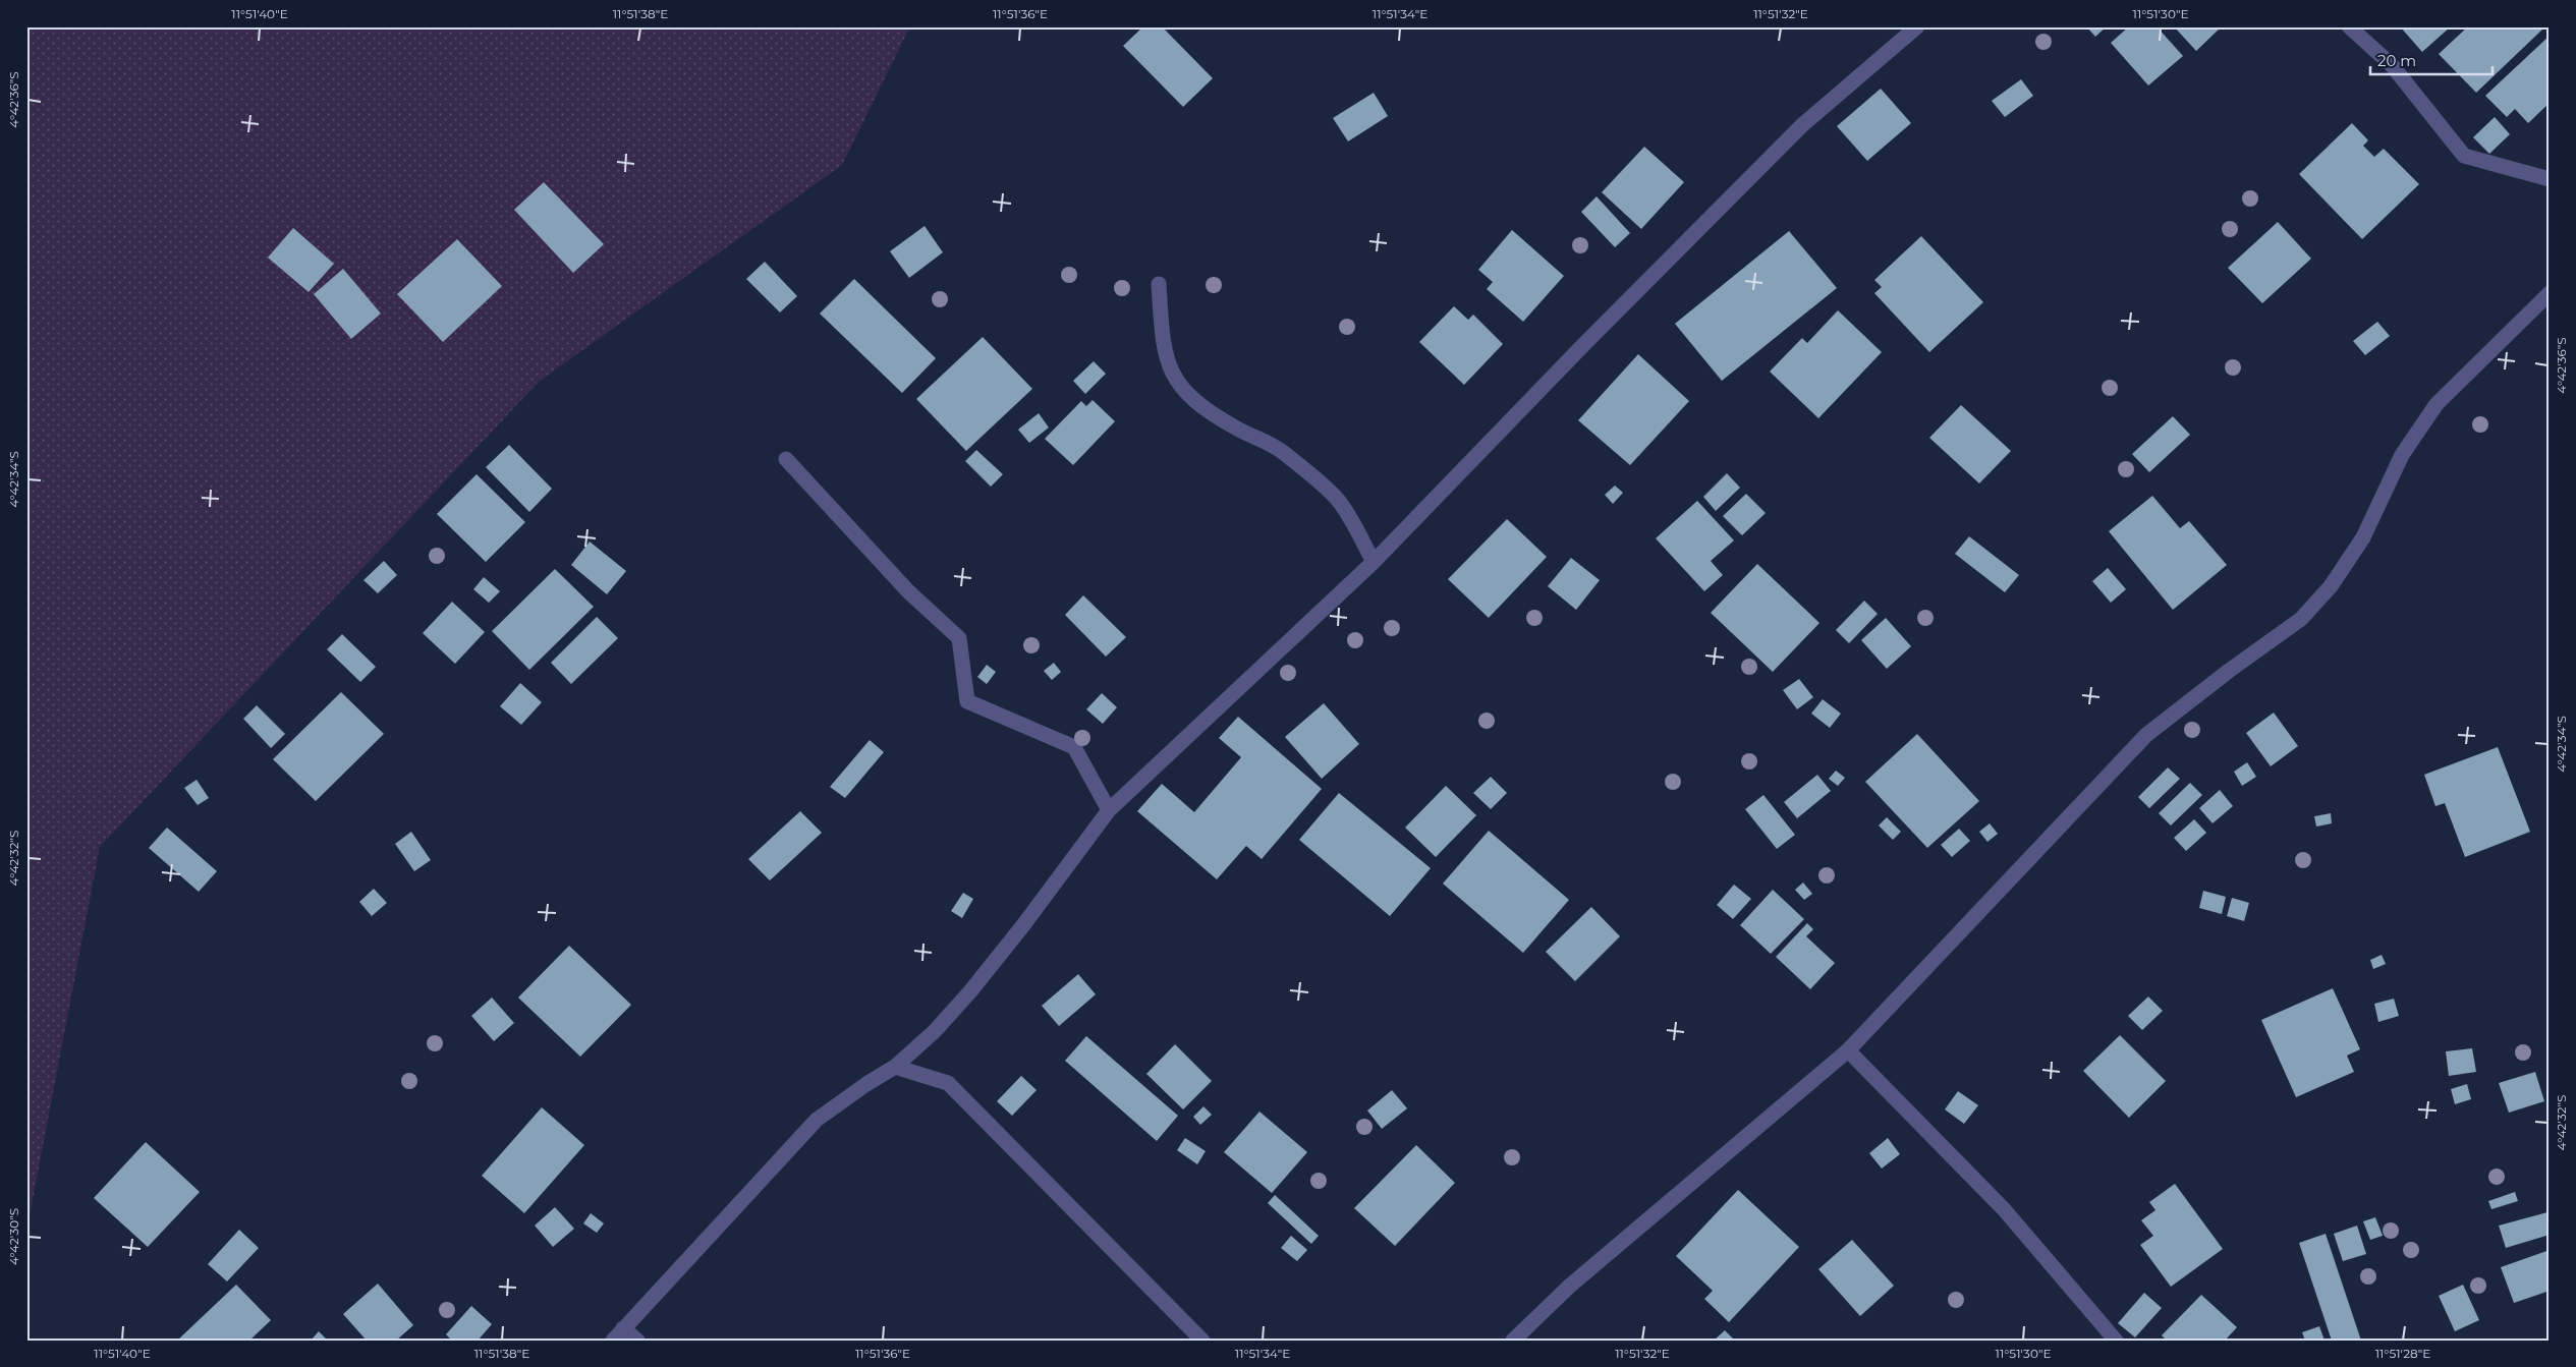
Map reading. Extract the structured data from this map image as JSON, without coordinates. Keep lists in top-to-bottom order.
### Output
{
  "scale_bar": "20 m",
  "coordinates": [
    "11°51'40\"E",
    "11°51'38\"E",
    "11°51'36\"E",
    "11°51'34\"E",
    "11°51'32\"E",
    "11°51'30\"E",
    "4°42'36\"S",
    "4°42'34\"S",
    "4°42'32\"S",
    "4°42'30\"S",
    "11°51'28\"E"
  ]
}
